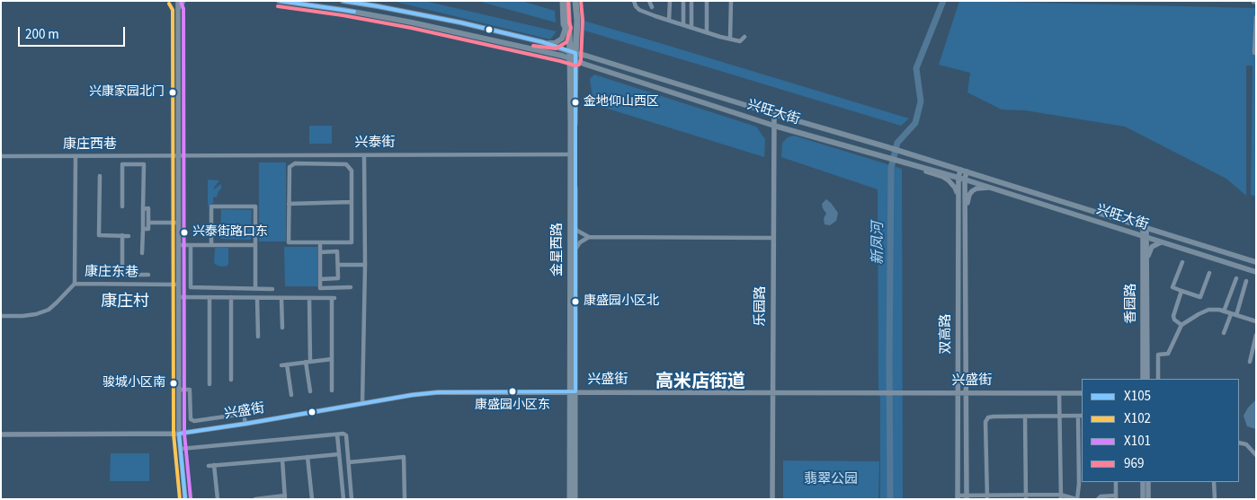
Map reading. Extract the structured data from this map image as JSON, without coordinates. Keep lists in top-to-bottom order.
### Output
{
  "streets": {
    "main road": ["兴旺大街", "金星西路"],
    "street": [
      "兴泰街",
      "康庄西巷",
      "康庄东巷",
      "香园路",
      "乐园路",
      "双高路",
      "兴盛街"
    ]
  },
  "crossings": [
    ["兴旺大街", "金星西路"],
    ["兴旺大街", "香园路"],
    ["兴旺大街", "乐园路"],
    ["兴旺大街", "双高路"],
    ["兴泰街", "康庄西巷"],
    ["兴泰街", "金星西路"],
    ["金星西路", "兴盛街"],
    ["乐园路", "兴盛街"],
    ["双高路", "兴盛街"]
  ],
  "districts": ["康庄村", "高米店街道"],
  "water": ["新凤河"],
  "parks": ["翡翠公园"],
  "places": [
    "兴康家园北门",
    "金地仰山西区",
    "兴泰街路口东",
    "康盛园小区北",
    "骏城小区南",
    "康盛园小区东"
  ],
  "lines": [
    "transit line X105",
    "transit line X101",
    "transit line 969",
    "transit line X102"
  ],
  "legend": [
    "X105",
    "X102",
    "X101",
    "969"
  ],
  "scale_bar": "200 m"
}
